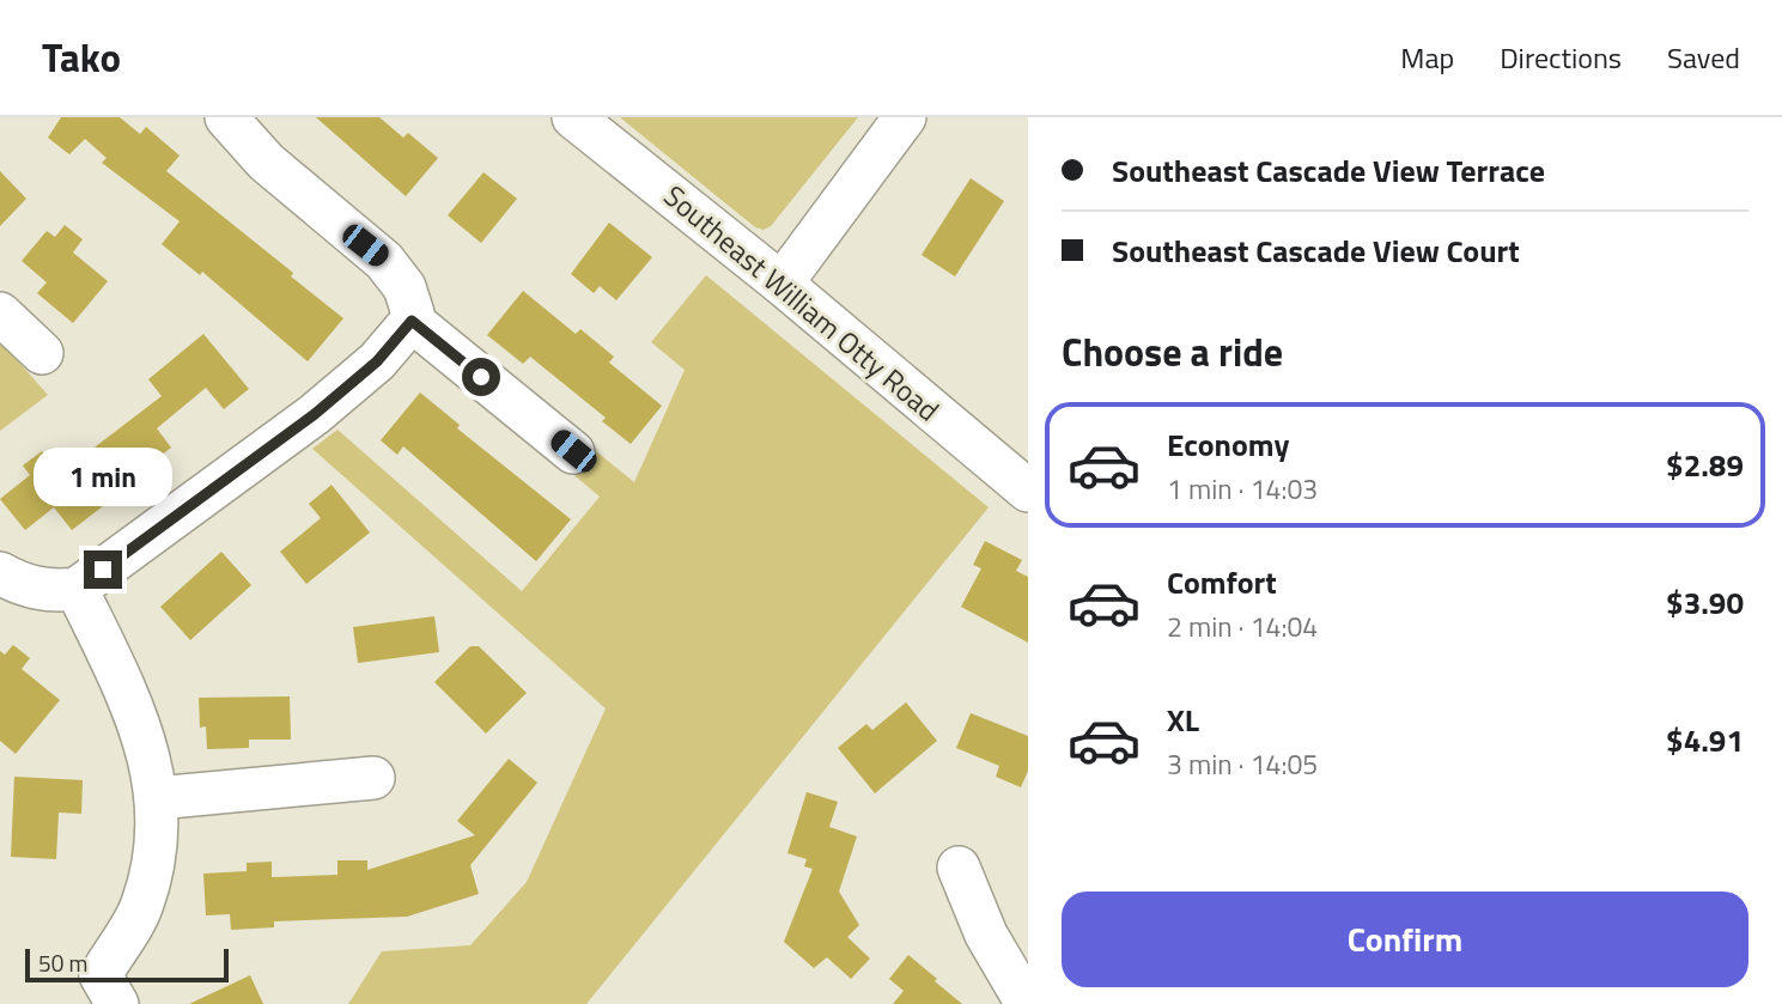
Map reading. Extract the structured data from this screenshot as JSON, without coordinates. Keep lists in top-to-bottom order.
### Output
{
  "streets": {
    "street": ["Southeast William Otty Road"]
  },
  "scale_bar": "50 m",
  "page": {
    "header": "Tako",
    "nav": ["Map", "Directions", "Saved"],
    "banner": ["Southeast Cascade View Terrace", "Southeast Cascade View Court"],
    "heading": "Choose a ride",
    "list": [
      {
        "name": "Economy",
        "note": "1 min · 14:03",
        "value": "$2.89"
      },
      {
        "name": "Comfort",
        "note": "2 min · 14:04",
        "value": "$3.90"
      },
      {
        "name": "XL",
        "note": "3 min · 14:05",
        "value": "$4.91"
      }
    ],
    "bubble": "1 min",
    "buttons": "Confirm",
    "scale": "50 m"
  }
}
